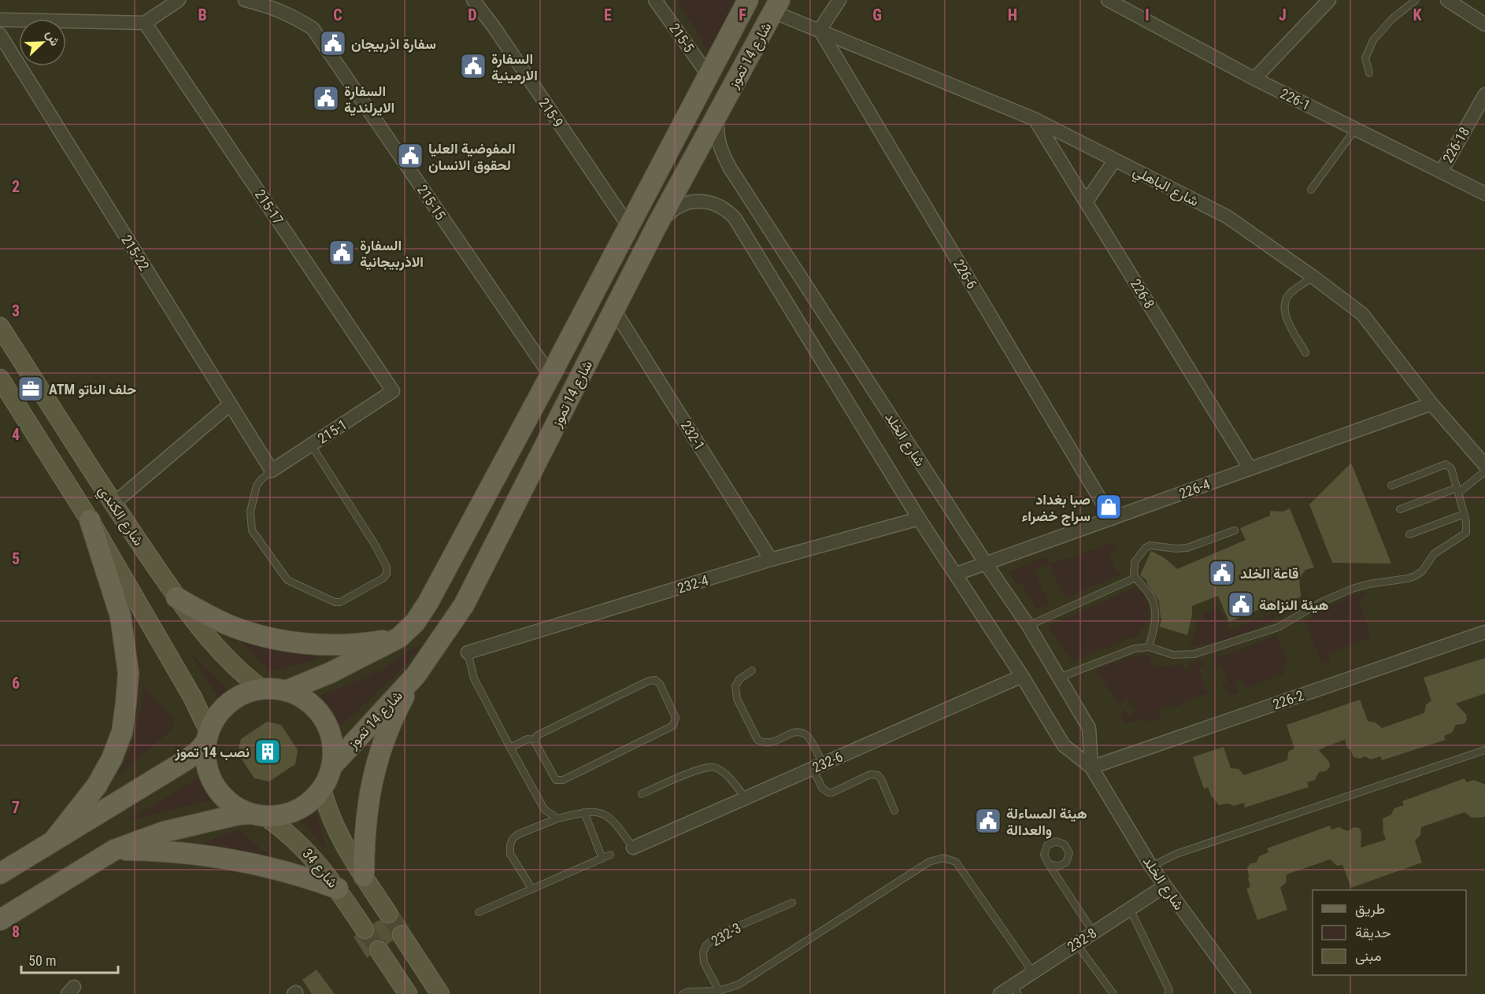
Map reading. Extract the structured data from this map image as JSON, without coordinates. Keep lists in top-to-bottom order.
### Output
{
  "streets": {
    "main road": ["شارع 14 تموز"],
    "street": [
      "215-5",
      "226-1",
      "215-9",
      "226-18",
      "شارع الباهلي",
      "215-15",
      "215-17",
      "215-22",
      "226-6",
      "226-8",
      "215-1",
      "232-1",
      "شارع الخلد",
      "226-4",
      "شارع الكندي",
      "232-4",
      "226-2",
      "232-6",
      "شارع 34",
      "232-8"
    ],
    "lane": ["232-3"]
  },
  "crossings": [
    ["215-5", "شارع 14 تموز"],
    ["شارع 14 تموز", "215-9"],
    ["شارع 14 تموز", "شارع الباهلي"],
    ["شارع 14 تموز", "215-15"],
    ["شارع 14 تموز", "232-1"],
    ["شارع 14 تموز", "شارع الخلد"],
    ["شارع 14 تموز", "شارع الكندي"],
    ["شارع 14 تموز", "شارع 34"],
    ["226-1", "226-18"],
    ["شارع الباهلي", "226-6"],
    ["شارع الباهلي", "226-8"],
    ["شارع الباهلي", "226-4"],
    ["215-17", "215-1"],
    ["215-22", "215-1"],
    ["226-6", "226-4"],
    ["226-8", "226-4"],
    ["232-1", "232-4"],
    ["شارع الخلد", "226-4"],
    ["شارع الخلد", "232-4"],
    ["شارع الخلد", "226-2"],
    ["شارع الخلد", "232-6"],
    ["شارع الخلد", "232-8"],
    ["شارع الكندي", "شارع 34"]
  ],
  "places": {
    "public building": [
      "سفارة اذربيجان",
      "السفارة الارمينية",
      "السفارة الايرلندية",
      "المفوضية العليا لحقوق الانسان",
      "السفارة الاذربيجانية",
      "قاعة الخلد",
      "هيئة النزاهة",
      "هيئة المساءلة والعدالة"
    ],
    "office": ["ATM حلف الناتو"],
    "shop": ["صبا بغداد سراج خضراء"],
    "building": ["نصب 14 تموز"]
  },
  "legend": ["طريق", "حديقة", "مبنى"],
  "scale_bar": "50 m",
  "north": "top right",
  "grid": {
    "columns": [
      "B",
      "C",
      "D",
      "E",
      "F",
      "G",
      "H",
      "I",
      "J",
      "K"
    ],
    "rows": [
      "2",
      "3",
      "4",
      "5",
      "6",
      "7",
      "8"
    ]
  }
}
